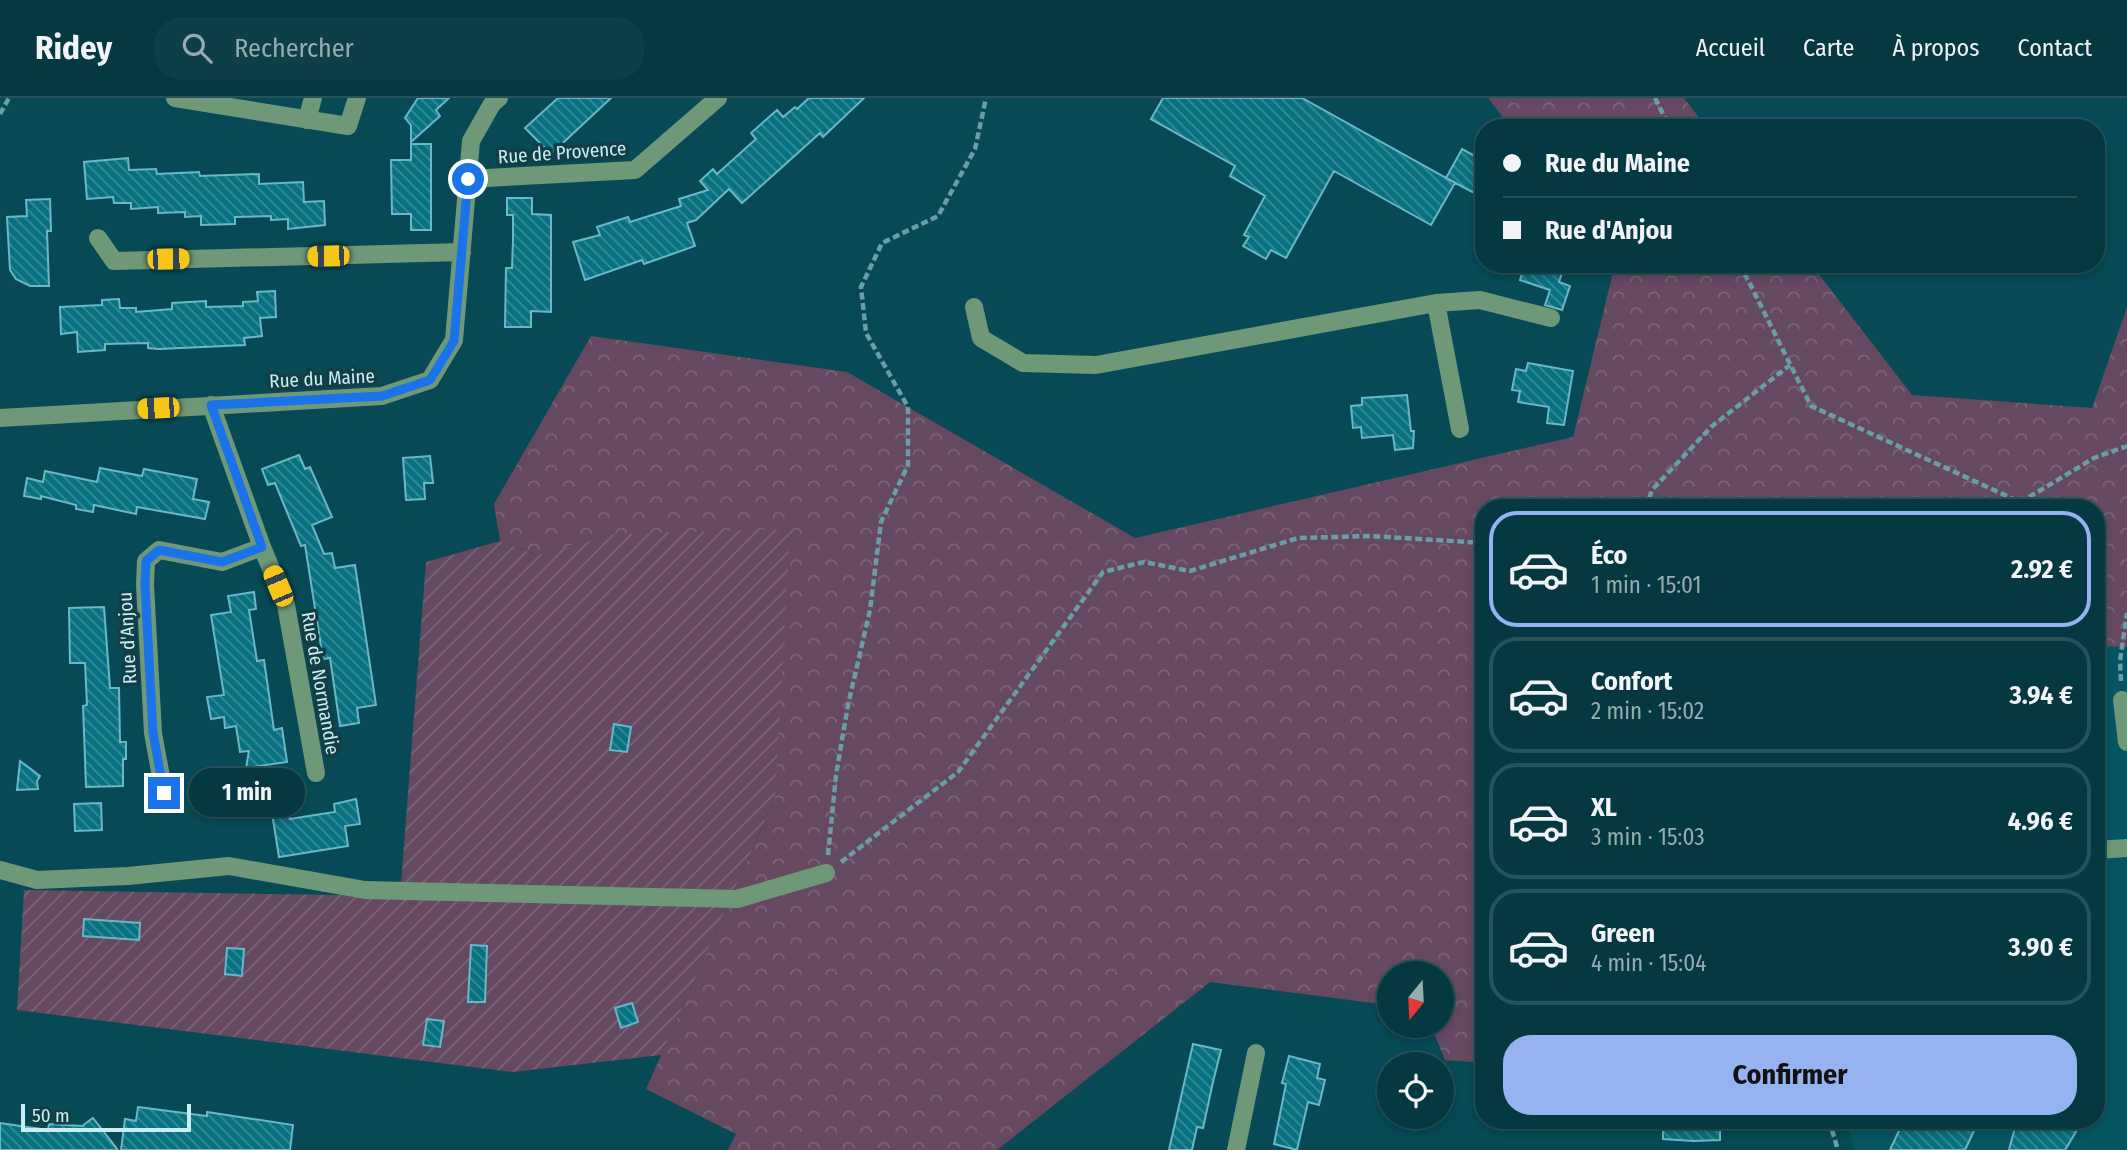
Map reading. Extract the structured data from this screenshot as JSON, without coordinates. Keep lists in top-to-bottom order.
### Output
{
  "streets": {
    "street": [
      "Rue de Provence",
      "Rue du Maine",
      "Rue d'Anjou",
      "Rue de Normandie"
    ]
  },
  "crossings": [
    ["Rue de Provence", "Rue du Maine"],
    ["Rue du Maine", "Rue de Normandie"],
    ["Rue d'Anjou", "Rue de Normandie"]
  ],
  "scale_bar": "50 m",
  "north": "bottom",
  "page": {
    "header": "Ridey",
    "search": "Rechercher",
    "nav": [
      "Accueil",
      "Carte",
      "À propos",
      "Contact"
    ],
    "banner": ["Rue du Maine", "Rue d'Anjou"],
    "list": [
      {
        "name": "Éco",
        "note": "1 min · 15:01",
        "value": "2.92 €"
      },
      {
        "name": "Confort",
        "note": "2 min · 15:02",
        "value": "3.94 €"
      },
      {
        "name": "XL",
        "note": "3 min · 15:03",
        "value": "4.96 €"
      },
      {
        "name": "Green",
        "note": "4 min · 15:04",
        "value": "3.90 €"
      }
    ],
    "bubble": "1 min",
    "buttons": "Confirmer",
    "scale": "50 m"
  }
}
